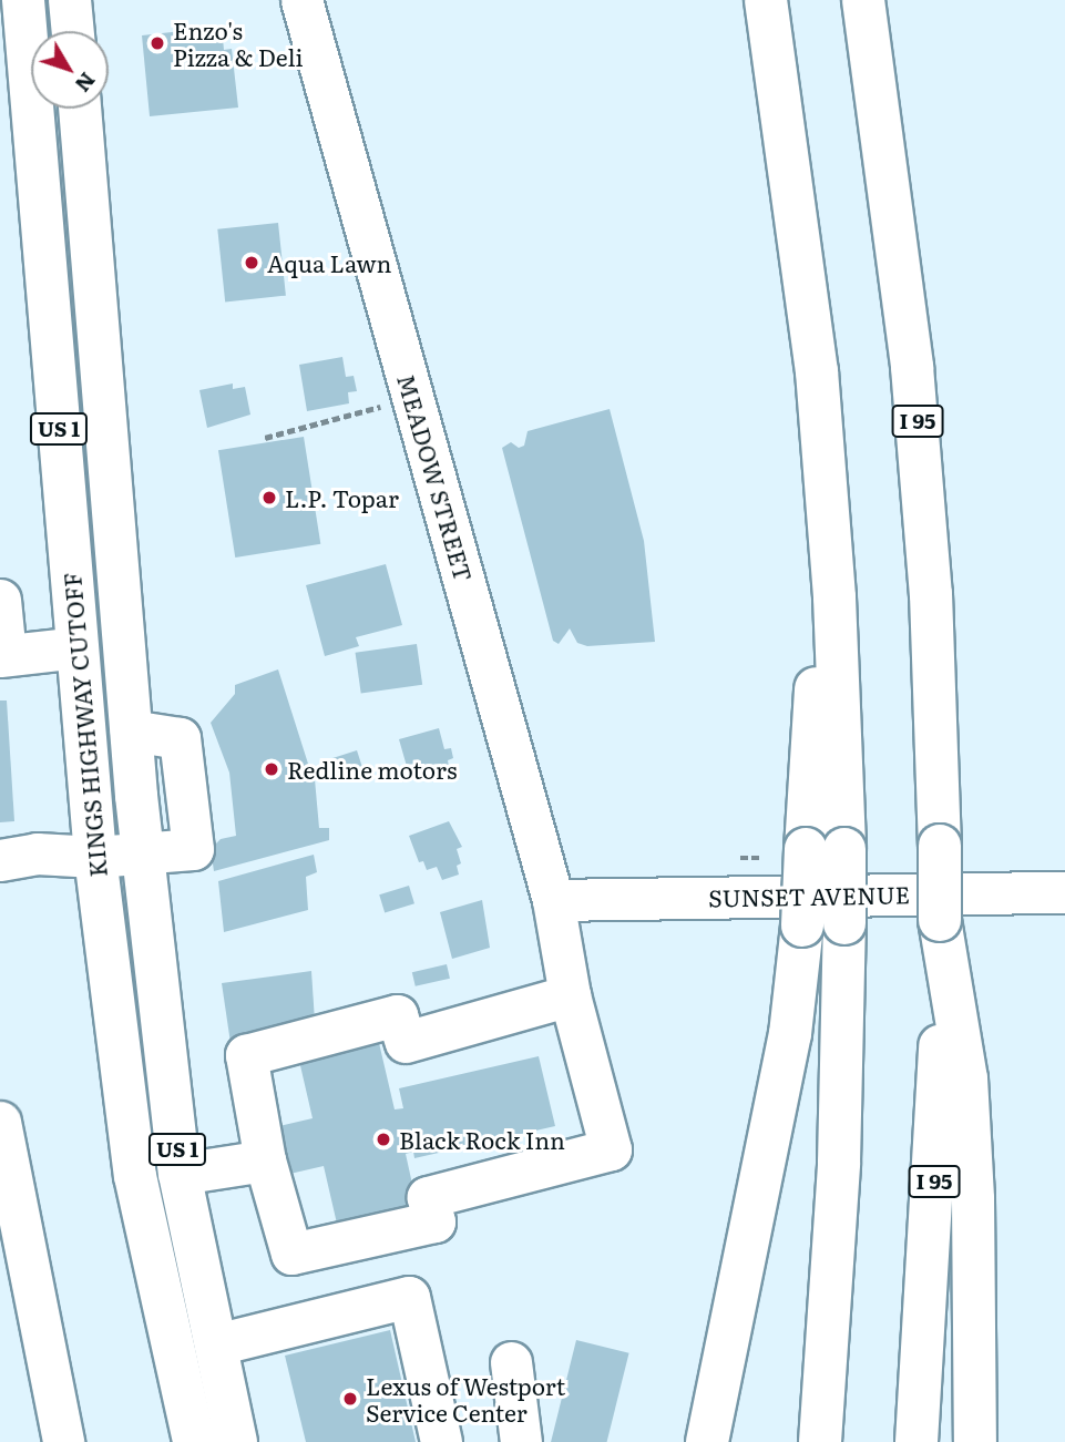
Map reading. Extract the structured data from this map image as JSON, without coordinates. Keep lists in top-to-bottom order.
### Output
{
  "streets": {
    "main road": ["I 95", "US 1", "KINGS HIGHWAY CUTOFF"],
    "street": ["MEADOW STREET", "SUNSET AVENUE"]
  },
  "crossings": [
    ["MEADOW STREET", "SUNSET AVENUE"]
  ],
  "places": [
    "Enzo's Pizza & Deli",
    "Aqua Lawn",
    "L.P. Topar",
    "Redline motors",
    "Black Rock Inn",
    "Lexus of Westport Service Center"
  ],
  "north": "bottom right"
}
